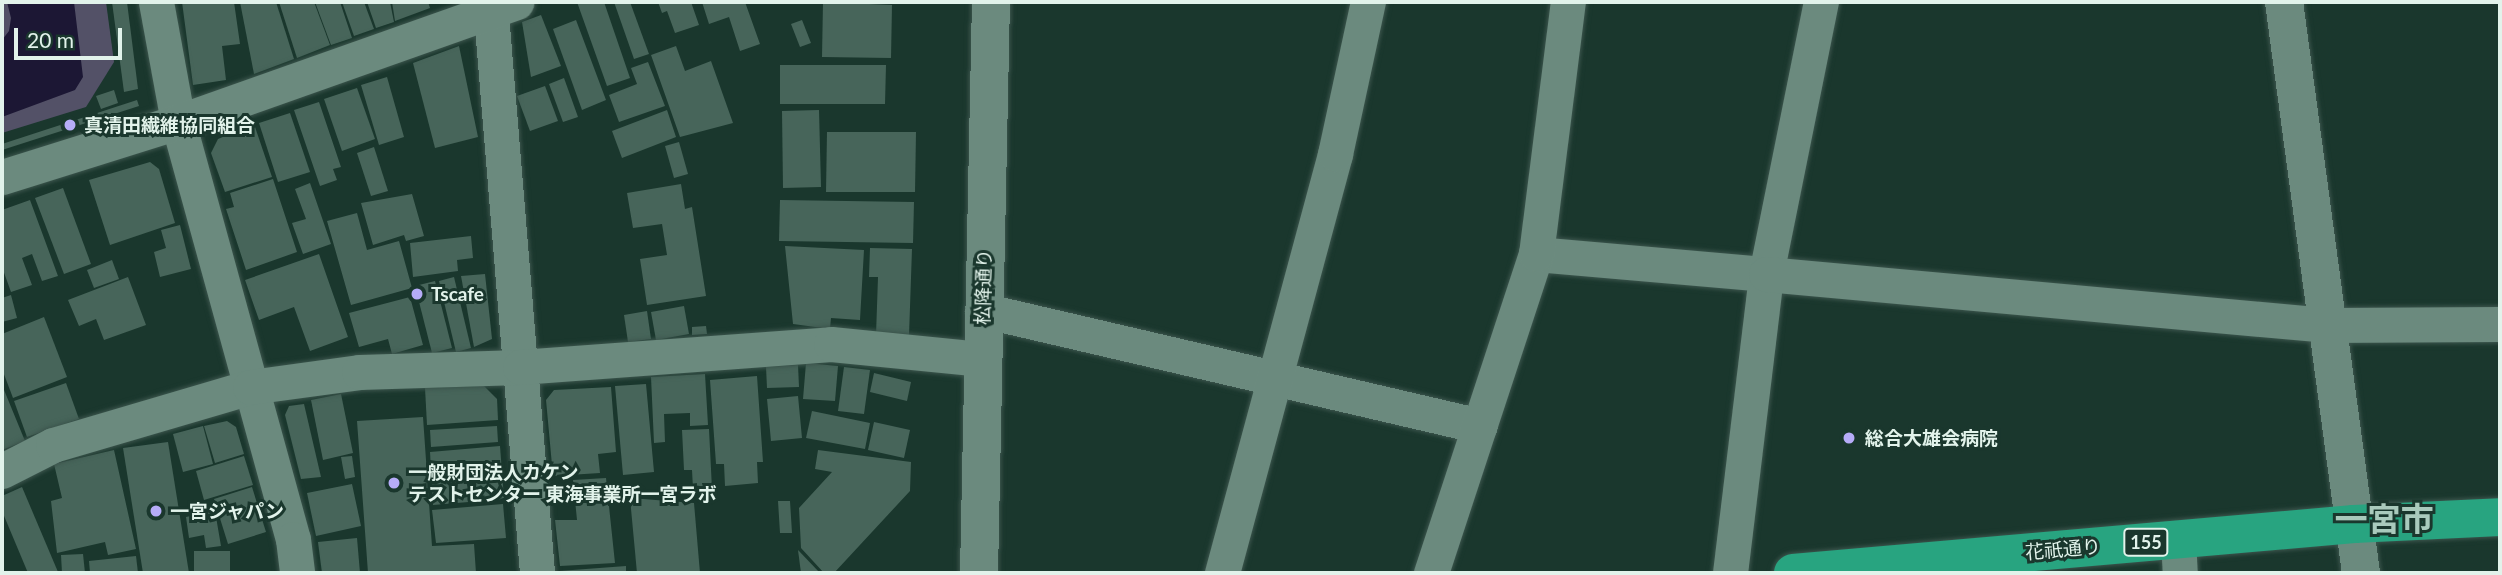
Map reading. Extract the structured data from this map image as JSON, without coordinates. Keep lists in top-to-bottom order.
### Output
{
  "streets": {
    "highway": ["155", "花祇通り"],
    "street": ["松降通り"]
  },
  "districts": ["一宮市"],
  "places": [
    "真清田繊維協同組合",
    "Tscafe",
    "総合大雄会病院",
    "一般財団法人カケン テストセンター 東海事業所一宮ラボ",
    "一宮ジャパン"
  ],
  "scale_bar": "20 m"
}
